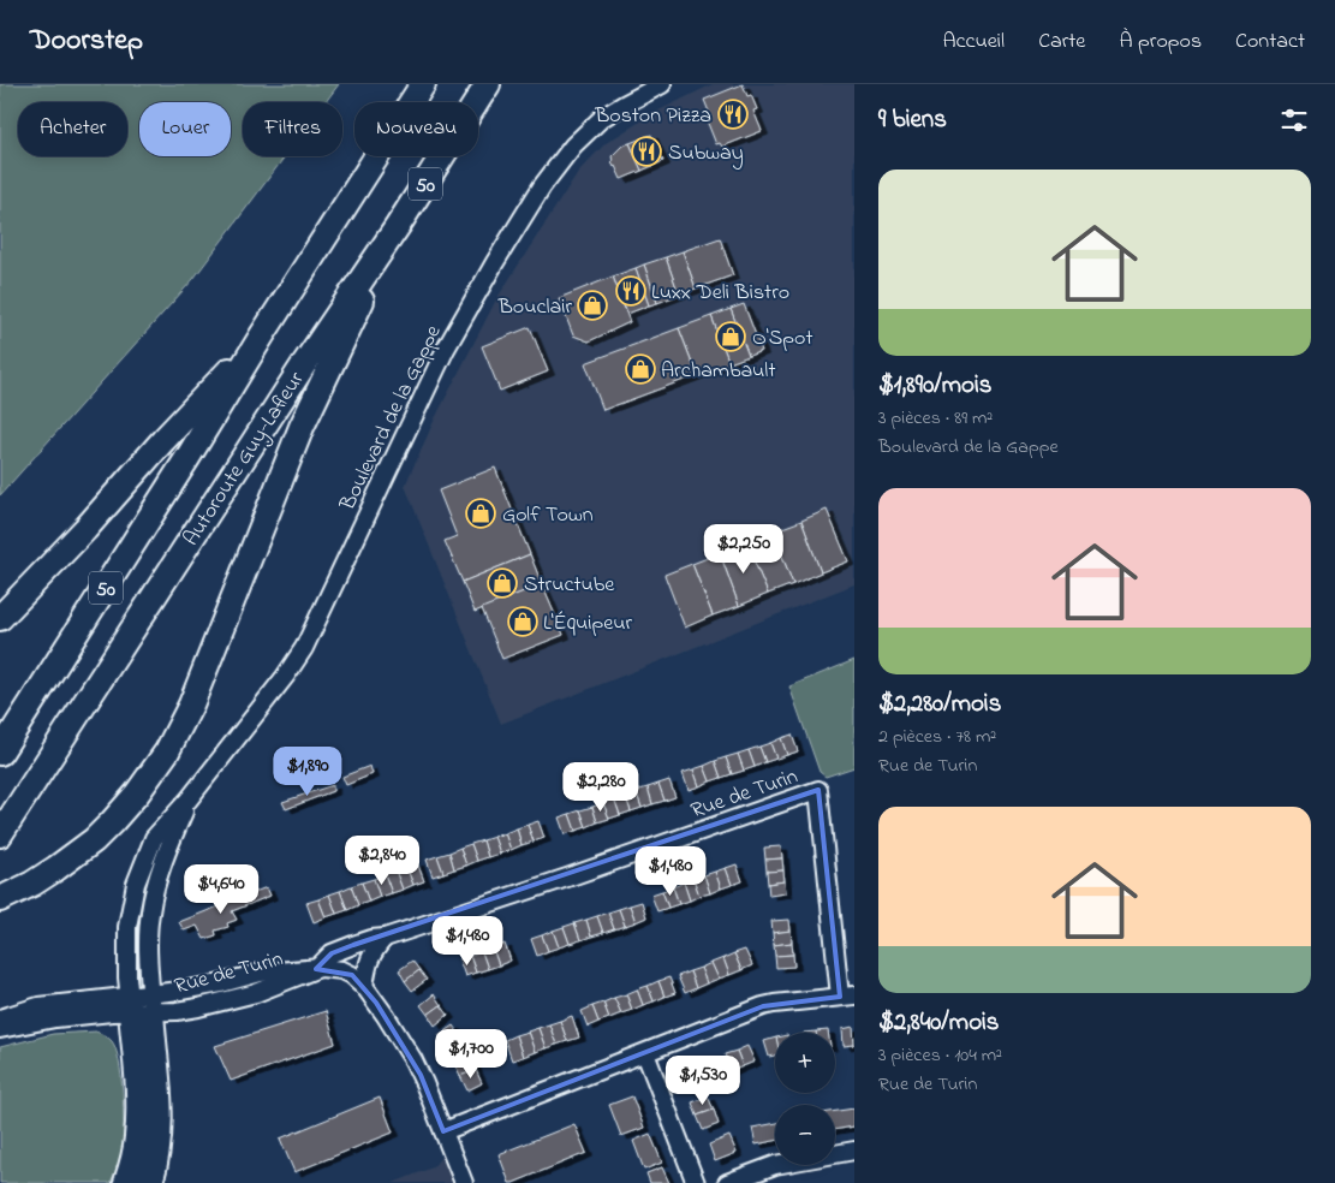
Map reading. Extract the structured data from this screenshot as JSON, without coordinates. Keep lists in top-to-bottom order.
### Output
{
  "streets": {
    "highway": ["50", "Autoroute Guy-Lafleur"],
    "street": ["Boulevard de la Gappe", "Rue de Turin"]
  },
  "crossings": [
    ["Boulevard de la Gappe", "Rue de Turin"]
  ],
  "places": {
    "restaurant": ["Boston Pizza", "Subway", "Luxx Deli Bistro"],
    "shop": [
      "Bouclair",
      "O'Spot",
      "Archambault",
      "Golf Town",
      "Structube",
      "L'Équipeur"
    ]
  },
  "page": {
    "header": "Doorstep",
    "nav": [
      "Accueil",
      "Carte",
      "À propos",
      "Contact"
    ],
    "heading": "9 biens",
    "chip": [
      "Acheter",
      "Louer",
      "Filtres",
      "Nouveau"
    ],
    "list": [
      {
        "name": "$1,890/mois",
        "note": "3 pièces · 89 m² · Boulevard de la Gappe"
      },
      {
        "name": "$2,280/mois",
        "note": "2 pièces · 78 m² · Rue de Turin"
      },
      {
        "name": "$2,840/mois",
        "note": "3 pièces · 104 m² · Rue de Turin"
      }
    ],
    "price": [
      "$2,250",
      "$1,890",
      "$2,280",
      "$2,840",
      "$1,480",
      "$4,640",
      "$1,480",
      "$1,700",
      "$1,530"
    ],
    "map_buttons": ["+", "−"]
  }
}
